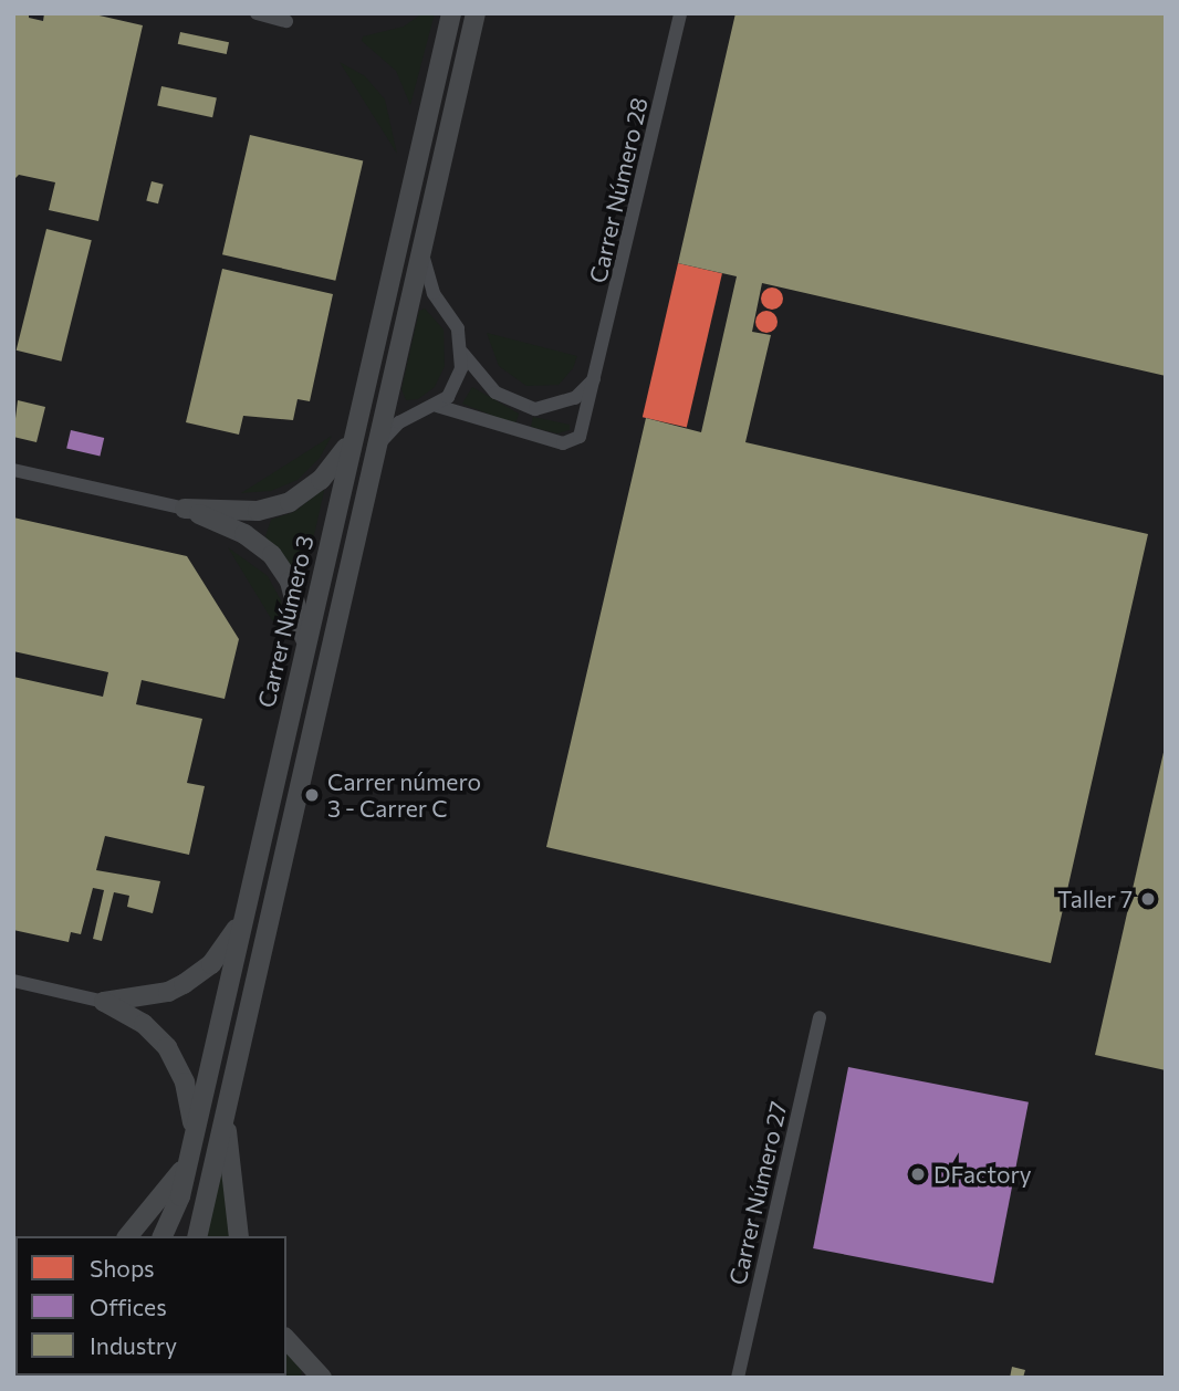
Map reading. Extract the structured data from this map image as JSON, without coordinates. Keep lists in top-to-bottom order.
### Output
{
  "streets": {
    "main road": ["Carrer Número 3"],
    "street": ["Carrer Número 28", "Carrer Número 27"]
  },
  "places": ["Carrer número 3 - Carrer C", "Taller 7", "DFactory"],
  "legend": ["Shops", "Offices", "Industry"]
}
